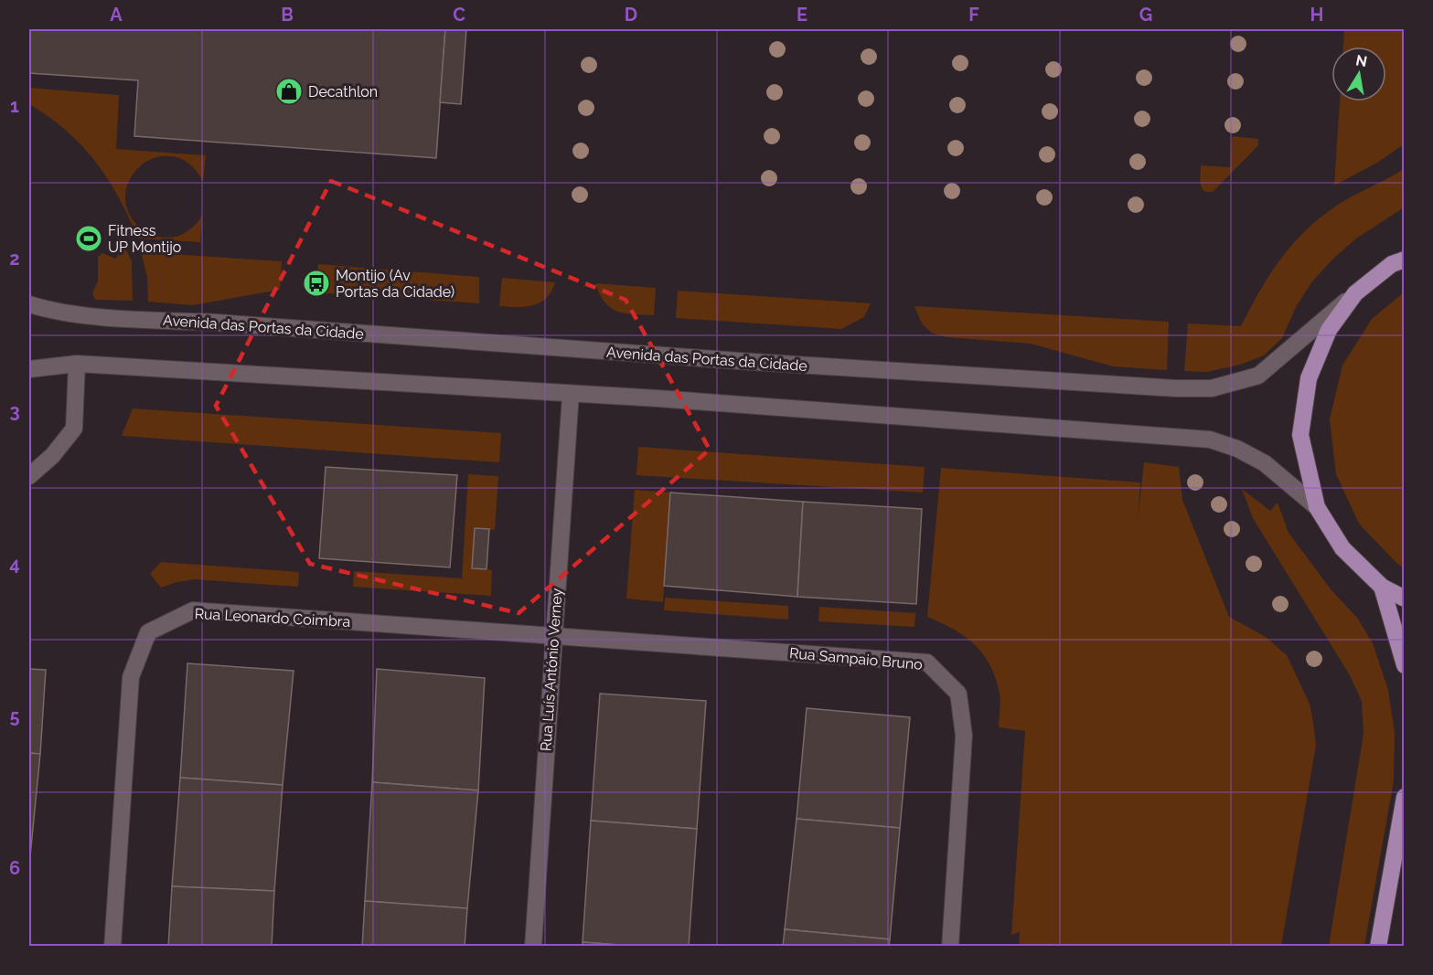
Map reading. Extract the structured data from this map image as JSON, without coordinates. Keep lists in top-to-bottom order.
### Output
{
  "streets": {
    "street": [
      "Avenida das Portas da Cidade",
      "Rua Leonardo Coimbra",
      "Rua Sampaio Bruno",
      "Rua Luís António Verney"
    ]
  },
  "crossings": [
    ["Rua Leonardo Coimbra", "Rua Sampaio Bruno"],
    ["Rua Leonardo Coimbra", "Rua Luís António Verney"],
    ["Rua Sampaio Bruno", "Rua Luís António Verney"]
  ],
  "places": {
    "shop": ["Decathlon"],
    "sports": ["Fitness UP Montijo"],
    "bus stop": ["Montijo (Av Portas da Cidade)"]
  },
  "north": "top",
  "grid": {
    "columns": [
      "A",
      "B",
      "C",
      "D",
      "E",
      "F",
      "G",
      "H"
    ],
    "rows": [
      "1",
      "2",
      "3",
      "4",
      "5",
      "6"
    ]
  }
}
